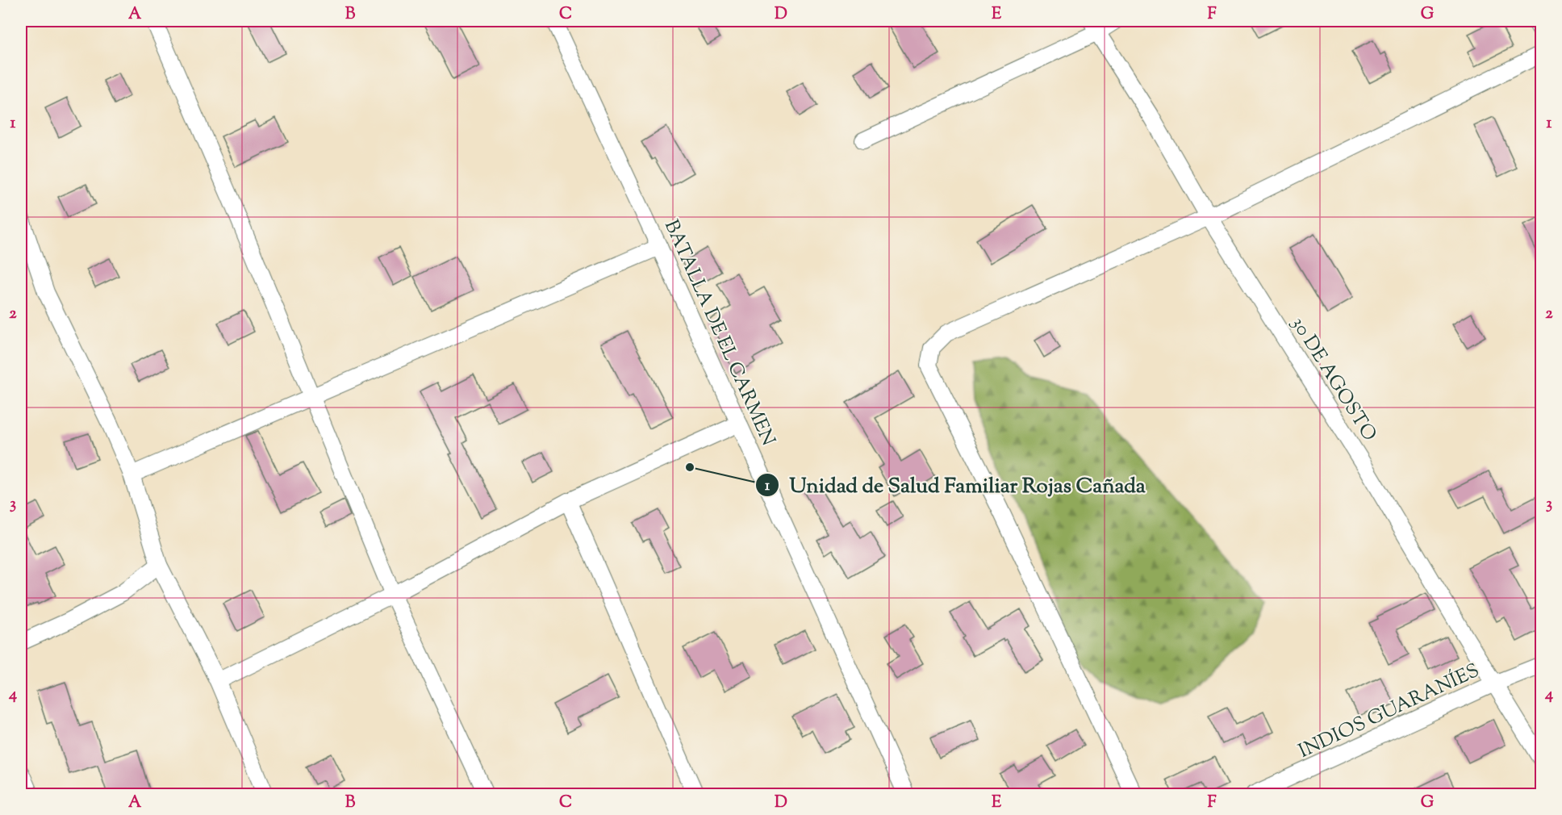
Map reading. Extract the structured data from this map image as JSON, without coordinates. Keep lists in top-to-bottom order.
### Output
{
  "streets": {
    "street": ["BATALLA DE EL CARMEN", "30 DE AGOSTO", "INDIOS GUARANÍES"]
  },
  "crossings": [
    ["30 DE AGOSTO", "INDIOS GUARANÍES"]
  ],
  "places": ["Unidad de Salud Familiar Rojas Cañada"],
  "grid": {
    "columns": [
      "A",
      "B",
      "C",
      "D",
      "E",
      "F",
      "G"
    ],
    "rows": [
      "1",
      "2",
      "3",
      "4"
    ]
  }
}
